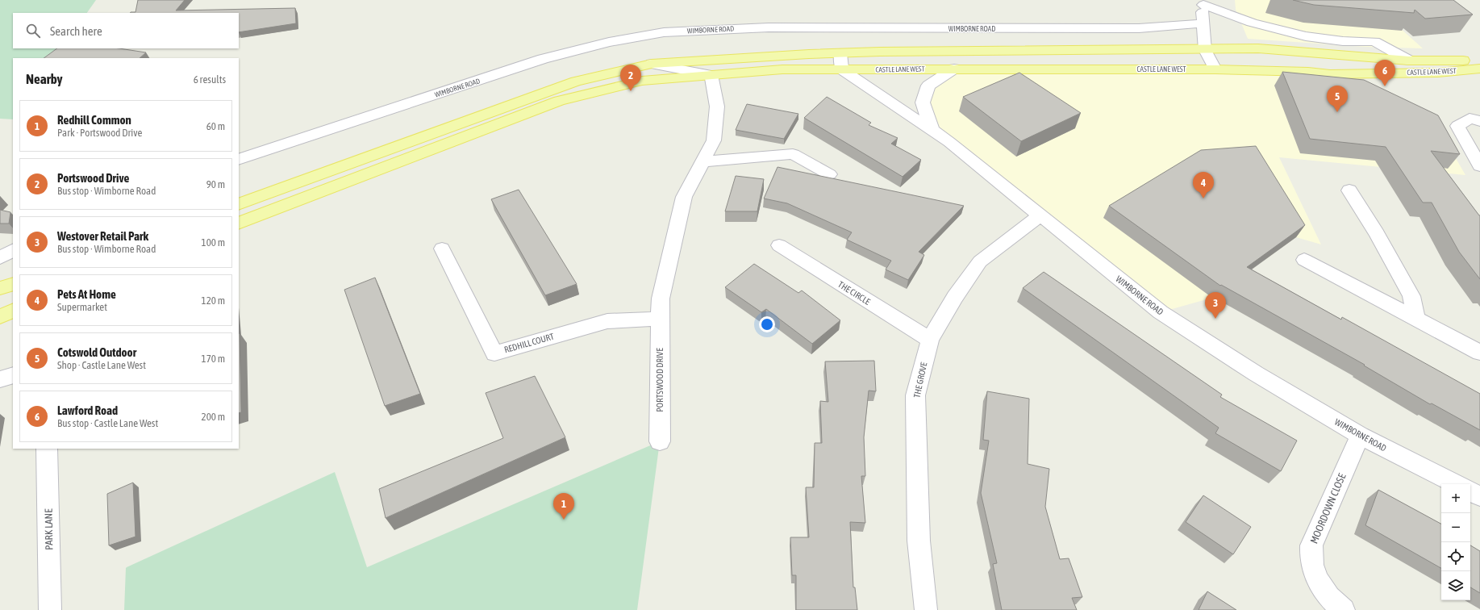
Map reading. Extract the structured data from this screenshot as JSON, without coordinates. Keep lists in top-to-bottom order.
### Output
{
  "streets": {
    "main road": ["CASTLE LANE WEST"],
    "street": [
      "WIMBORNE ROAD",
      "THE CIRCLE",
      "REDHILL COURT",
      "PORTSWOOD DRIVE",
      "THE GROVE",
      "MOORDOWN CLOSE",
      "PARK LANE"
    ]
  },
  "crossings": [
    ["WIMBORNE ROAD", "CASTLE LANE WEST"],
    ["WIMBORNE ROAD", "THE GROVE"],
    ["WIMBORNE ROAD", "MOORDOWN CLOSE"],
    ["THE CIRCLE", "THE GROVE"],
    ["REDHILL COURT", "PORTSWOOD DRIVE"]
  ],
  "page": {
    "search": "Search here",
    "heading": ["Nearby", "6 results"],
    "pins": [
      "6",
      "2",
      "5",
      "4",
      "3",
      "1"
    ],
    "list": [
      {
        "mark": "1",
        "name": "Redhill Common",
        "note": "Park · Portswood Drive",
        "value": "60 m"
      },
      {
        "mark": "2",
        "name": "Portswood Drive",
        "note": "Bus stop · Wimborne Road",
        "value": "90 m"
      },
      {
        "mark": "3",
        "name": "Westover Retail Park",
        "note": "Bus stop · Wimborne Road",
        "value": "100 m"
      },
      {
        "mark": "4",
        "name": "Pets At Home",
        "note": "Supermarket",
        "value": "120 m"
      },
      {
        "mark": "5",
        "name": "Cotswold Outdoor",
        "note": "Shop · Castle Lane West",
        "value": "170 m"
      },
      {
        "mark": "6",
        "name": "Lawford Road",
        "note": "Bus stop · Castle Lane West",
        "value": "200 m"
      }
    ],
    "map_buttons": ["+", "−"]
  }
}
